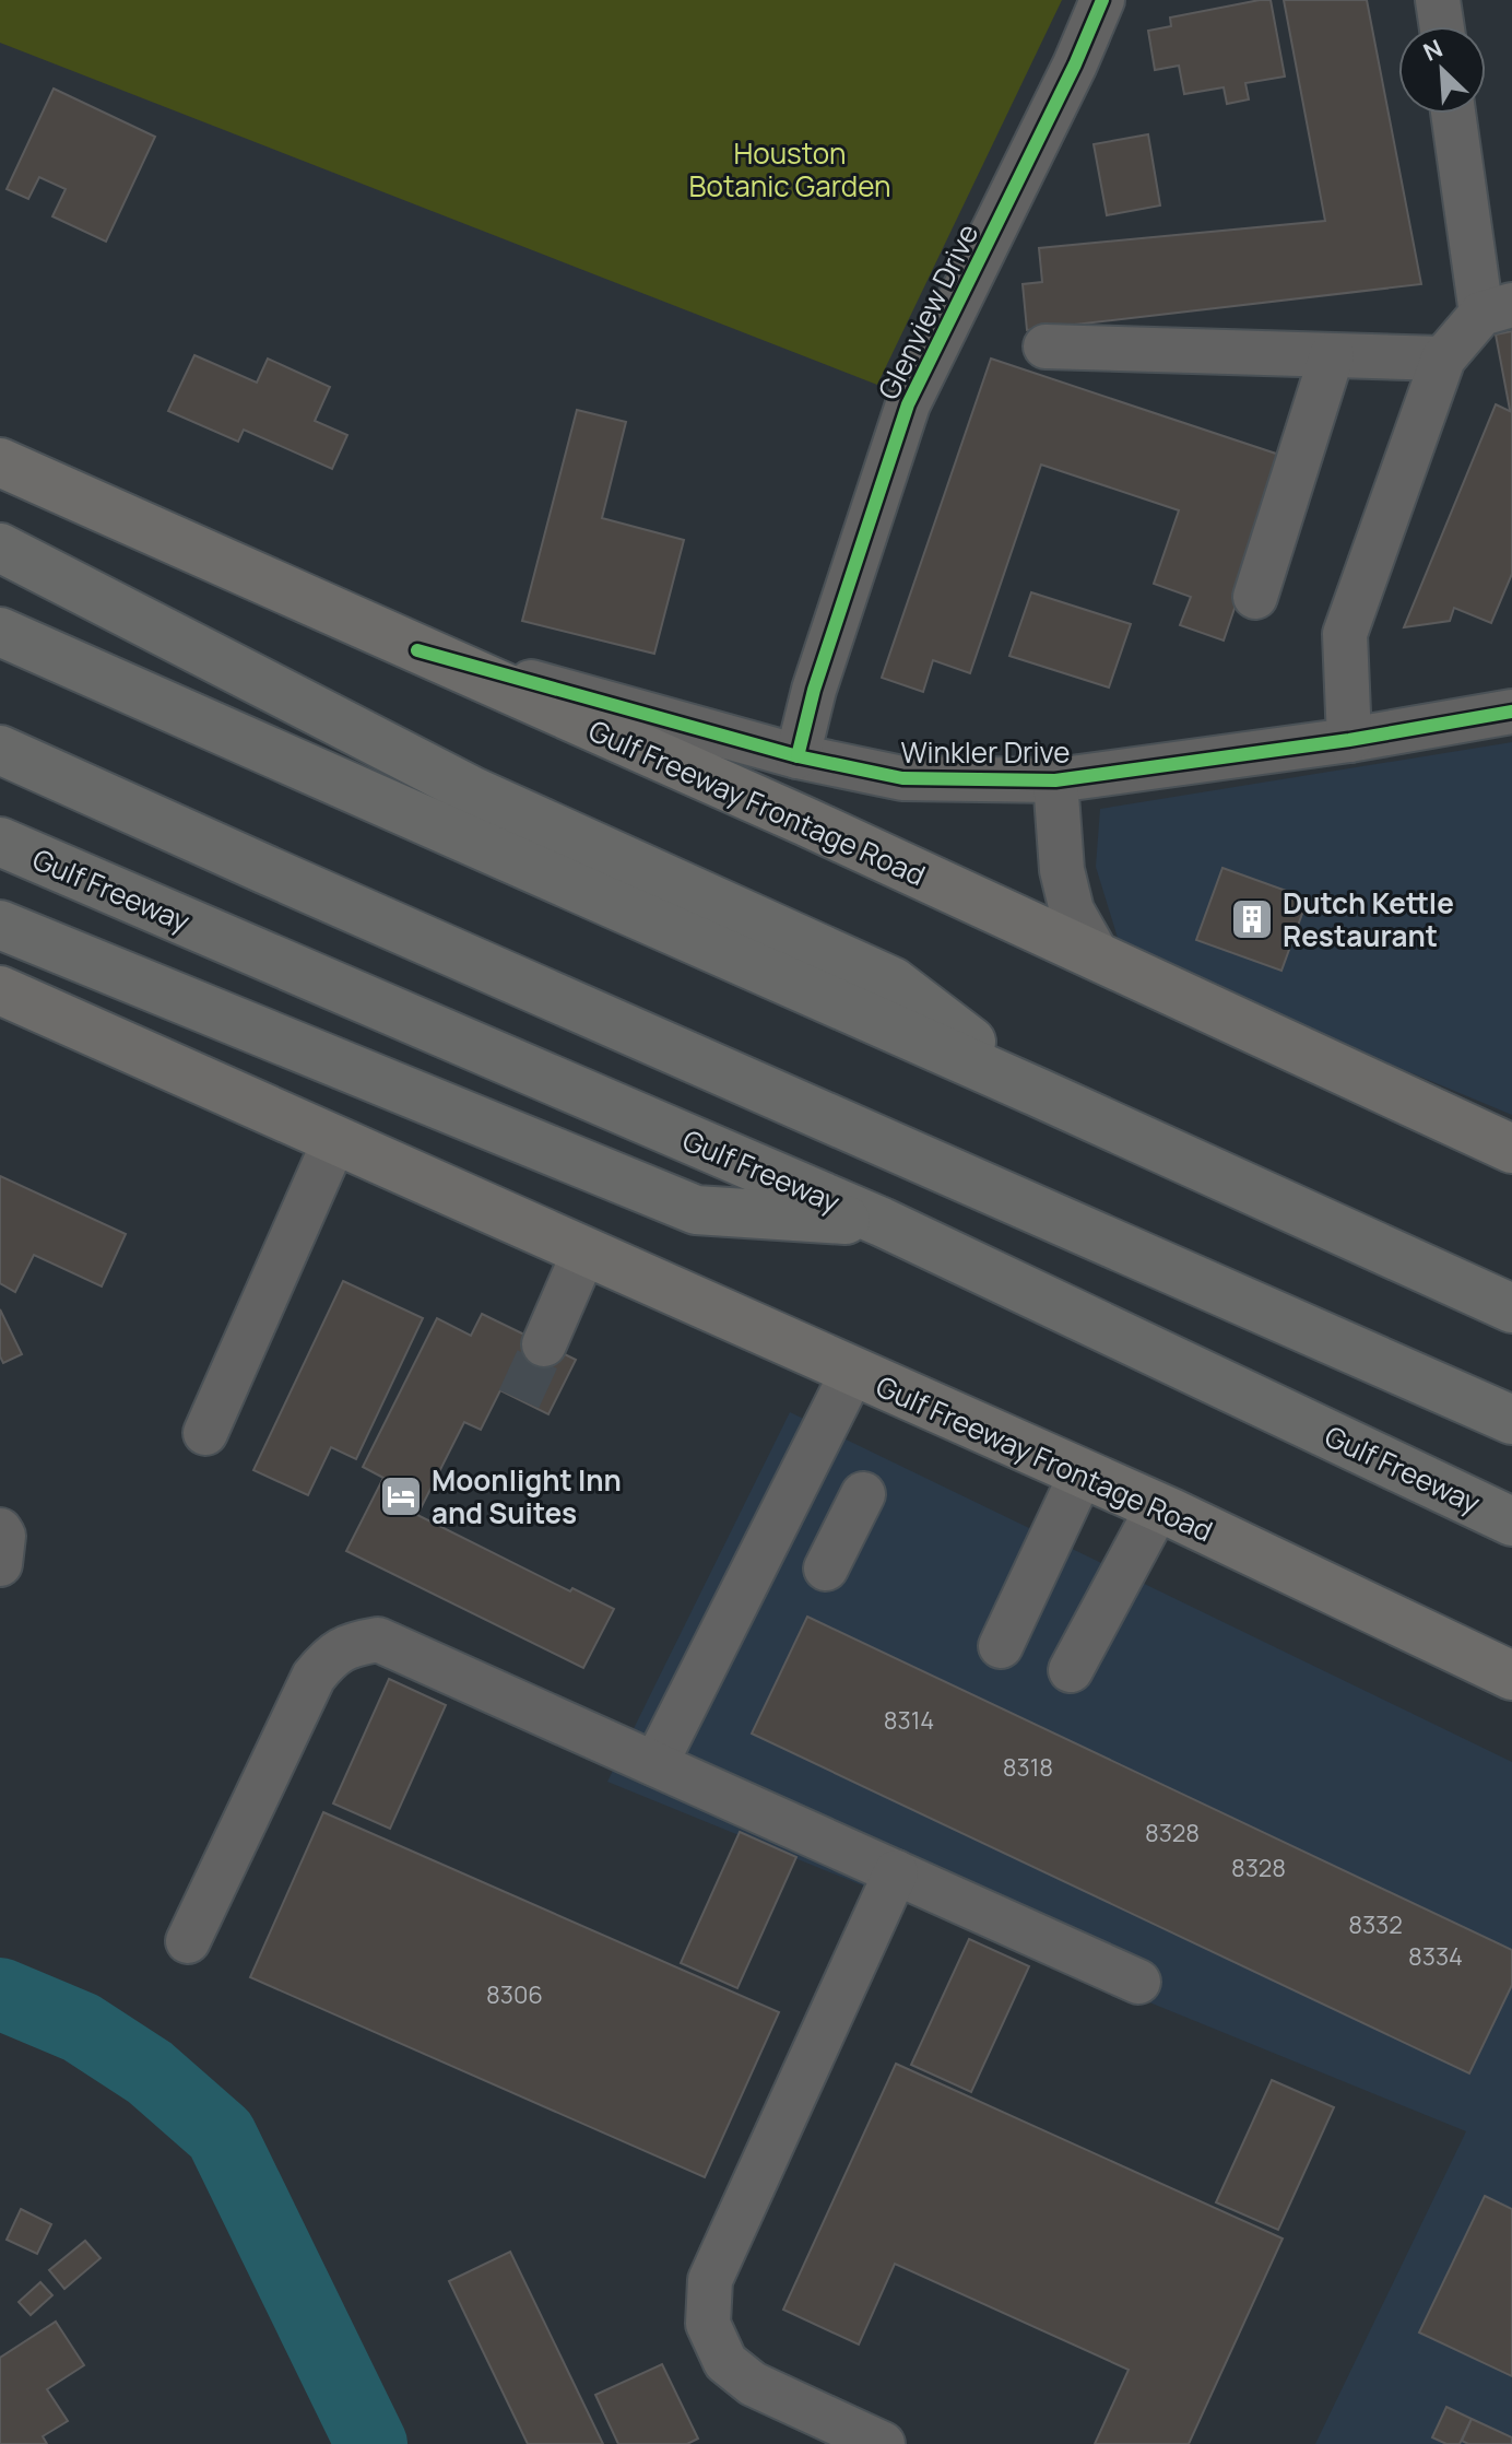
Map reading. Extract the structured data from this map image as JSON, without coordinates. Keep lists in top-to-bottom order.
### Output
{
  "streets": {
    "highway": ["Gulf Freeway"],
    "main road": ["Gulf Freeway Frontage Road"],
    "street": ["Glenview Drive", "Winkler Drive"]
  },
  "crossings": [
    ["Glenview Drive", "Winkler Drive"],
    ["Winkler Drive", "Gulf Freeway Frontage Road"]
  ],
  "parks": ["Houston Botanic Garden"],
  "places": {
    "building": ["Dutch Kettle Restaurant"],
    "hotel": ["Moonlight Inn and Suites"]
  },
  "house_numbers": [
    "8314",
    "8318",
    "8328",
    "8328",
    "8332",
    "8334",
    "8306"
  ],
  "north": "top left"
}
